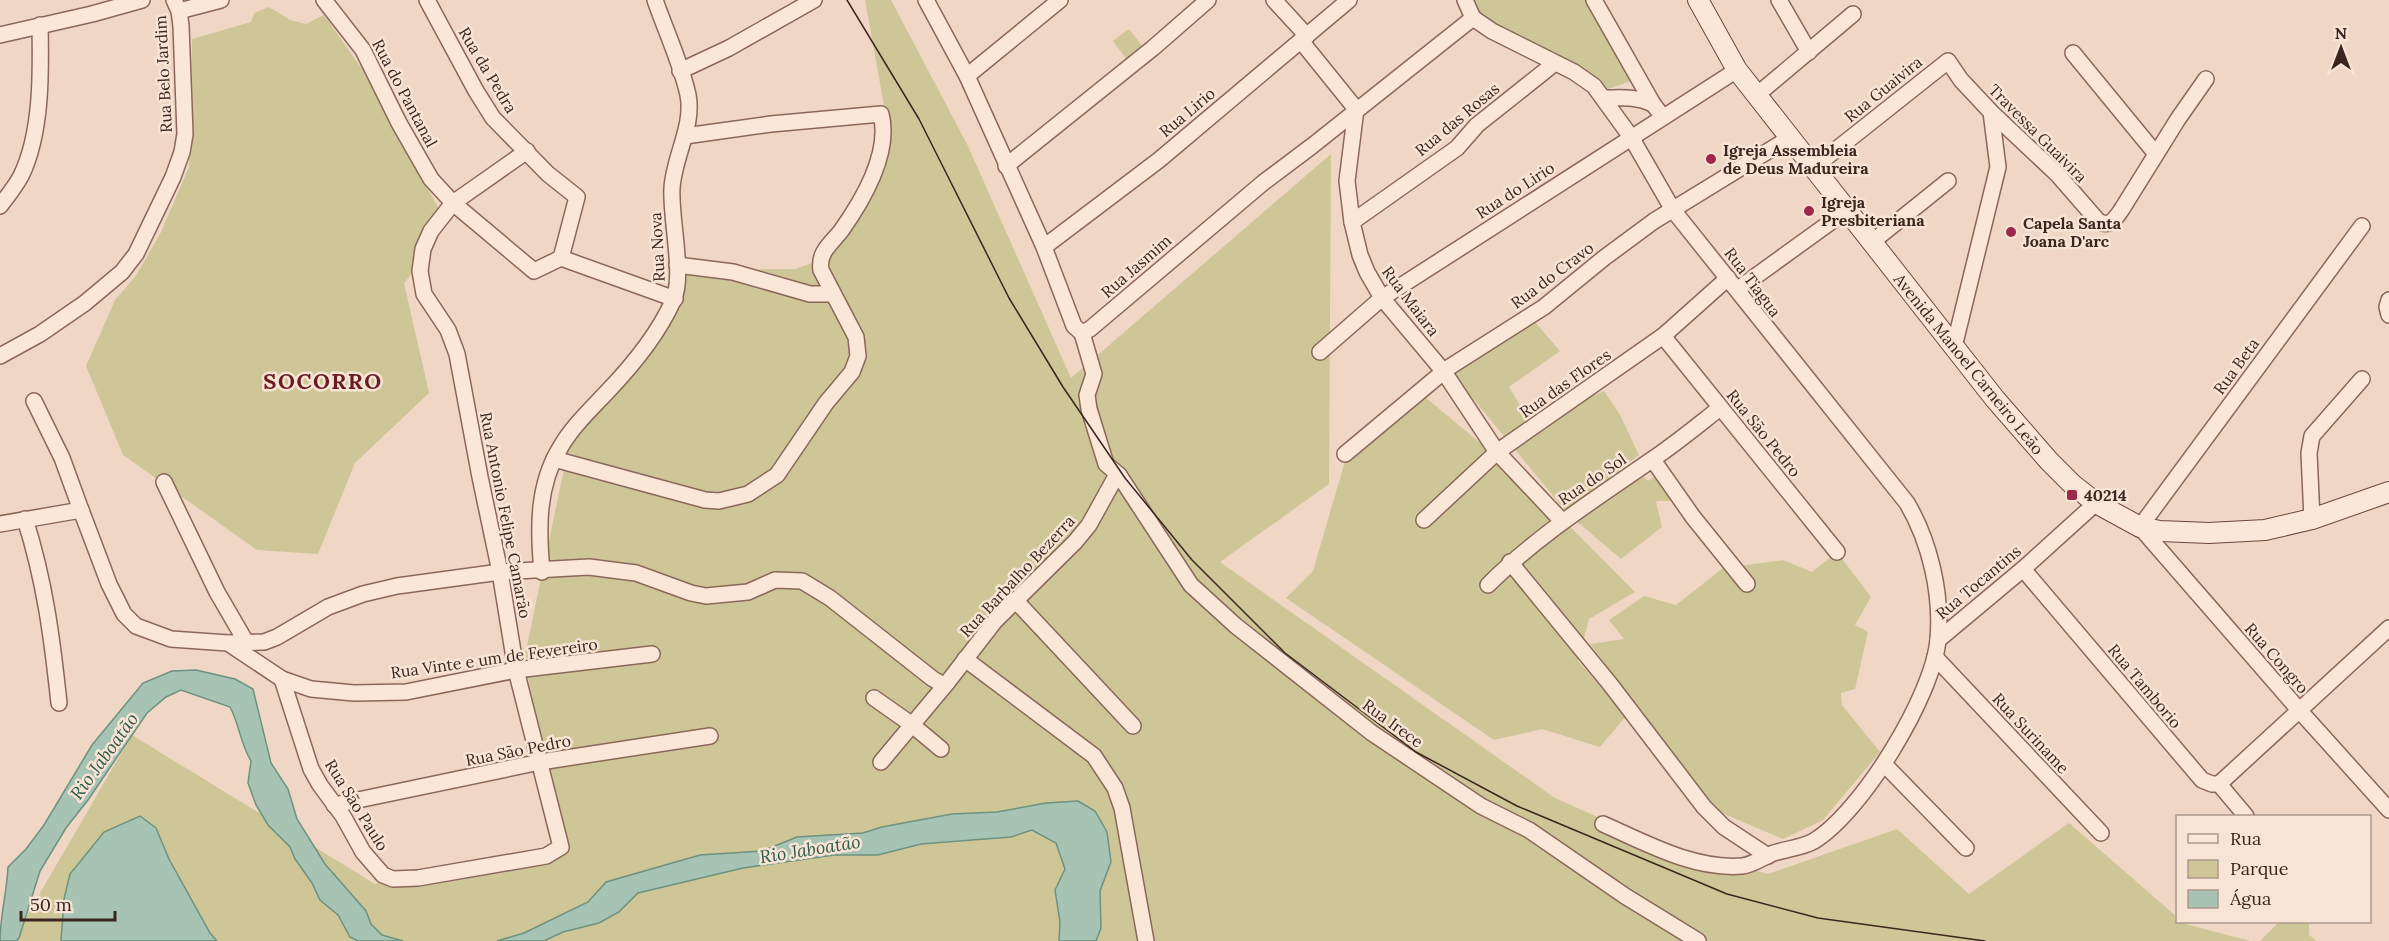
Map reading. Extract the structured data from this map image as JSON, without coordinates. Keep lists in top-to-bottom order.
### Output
{
  "streets": {
    "main road": ["Avenida Manoel Carneiro Leão"],
    "street": [
      "Rua da Pedra",
      "Rua Belo Jardim",
      "Rua Guaivira",
      "Rua do Pantanal",
      "Rua Lirio",
      "Rua das Rosas",
      "Travessa Guaivira",
      "Rua do Lirio",
      "Rua Nova",
      "Rua Jasmim",
      "Rua do Cravo",
      "Rua Tiagua",
      "Rua Maiara",
      "Rua Beta",
      "Rua das Flores",
      "Rua São Pedro",
      "Rua do Sol",
      "Rua Antonio Felipe Camarão",
      "Rua Barbalho Bezerra",
      "Rua Tocantins",
      "Rua Vinte e um de Fevereiro",
      "Rua Congro",
      "Rua Tamborio",
      "Rua Irece",
      "Rua Suriname",
      "Rua São Paulo"
    ]
  },
  "crossings": [
    ["Rua Guaivira", "Travessa Guaivira"],
    ["Rua Guaivira", "Avenida Manoel Carneiro Leão"],
    ["Rua do Pantanal", "Rua Antonio Felipe Camarão"],
    ["Rua das Rosas", "Rua Tiagua"],
    ["Rua das Rosas", "Rua Maiara"],
    ["Rua do Lirio", "Rua Tiagua"],
    ["Rua do Lirio", "Rua Maiara"],
    ["Rua do Lirio", "Avenida Manoel Carneiro Leão"],
    ["Rua Jasmim", "Rua Tiagua"],
    ["Rua Jasmim", "Rua Maiara"],
    ["Rua Jasmim", "Rua Irece"],
    ["Rua do Cravo", "Rua Tiagua"],
    ["Rua do Cravo", "Rua Maiara"],
    ["Rua do Cravo", "Avenida Manoel Carneiro Leão"],
    ["Rua Tiagua", "Rua das Flores"],
    ["Rua Tiagua", "Rua Tocantins"],
    ["Rua Maiara", "Rua das Flores"],
    ["Rua Maiara", "Rua do Sol"],
    ["Avenida Manoel Carneiro Leão", "Rua Beta"],
    ["Avenida Manoel Carneiro Leão", "Rua das Flores"],
    ["Avenida Manoel Carneiro Leão", "Rua Tocantins"],
    ["Avenida Manoel Carneiro Leão", "Rua Congro"],
    ["Rua Beta", "Rua Congro"],
    ["Rua das Flores", "Rua São Pedro"],
    ["Rua São Pedro", "Rua do Sol"],
    ["Rua São Pedro", "Rua Antonio Felipe Camarão"],
    ["Rua São Pedro", "Rua São Paulo"],
    ["Rua Antonio Felipe Camarão", "Rua Vinte e um de Fevereiro"],
    ["Rua Antonio Felipe Camarão", "Rua São Paulo"],
    ["Rua Barbalho Bezerra", "Rua Irece"],
    ["Rua Tocantins", "Rua Tamborio"],
    ["Rua Tocantins", "Rua Suriname"],
    ["Rua Vinte e um de Fevereiro", "Rua São Paulo"]
  ],
  "districts": ["SOCORRO"],
  "water": ["Rio Jaboatão"],
  "places": {
    "other": ["Igreja Assembleia de Deus Madureira", "Igreja Presbiteriana", "Capela Santa Joana D'arc"],
    "transit": ["40214"]
  },
  "legend": ["Rua", "Parque", "Água"],
  "scale_bar": "50 m",
  "north": "top"
}
